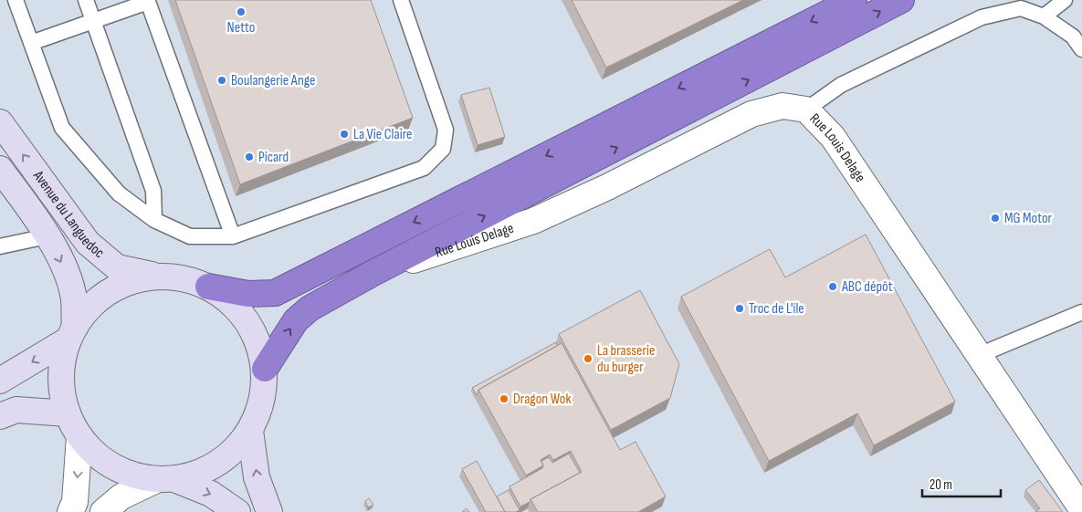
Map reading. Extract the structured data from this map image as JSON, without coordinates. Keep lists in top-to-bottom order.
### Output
{
  "streets": {
    "main road": ["Avenue du Languedoc"],
    "street": ["Rue Louis Delage"]
  },
  "places": [
    "Netto",
    "Boulangerie Ange",
    "La Vie Claire",
    "Picard",
    "MG Motor",
    "ABC dépôt",
    "Troc de L'ile",
    "La brasserie du burger",
    "Dragon Wok"
  ],
  "scale_bar": "20 m"
}
